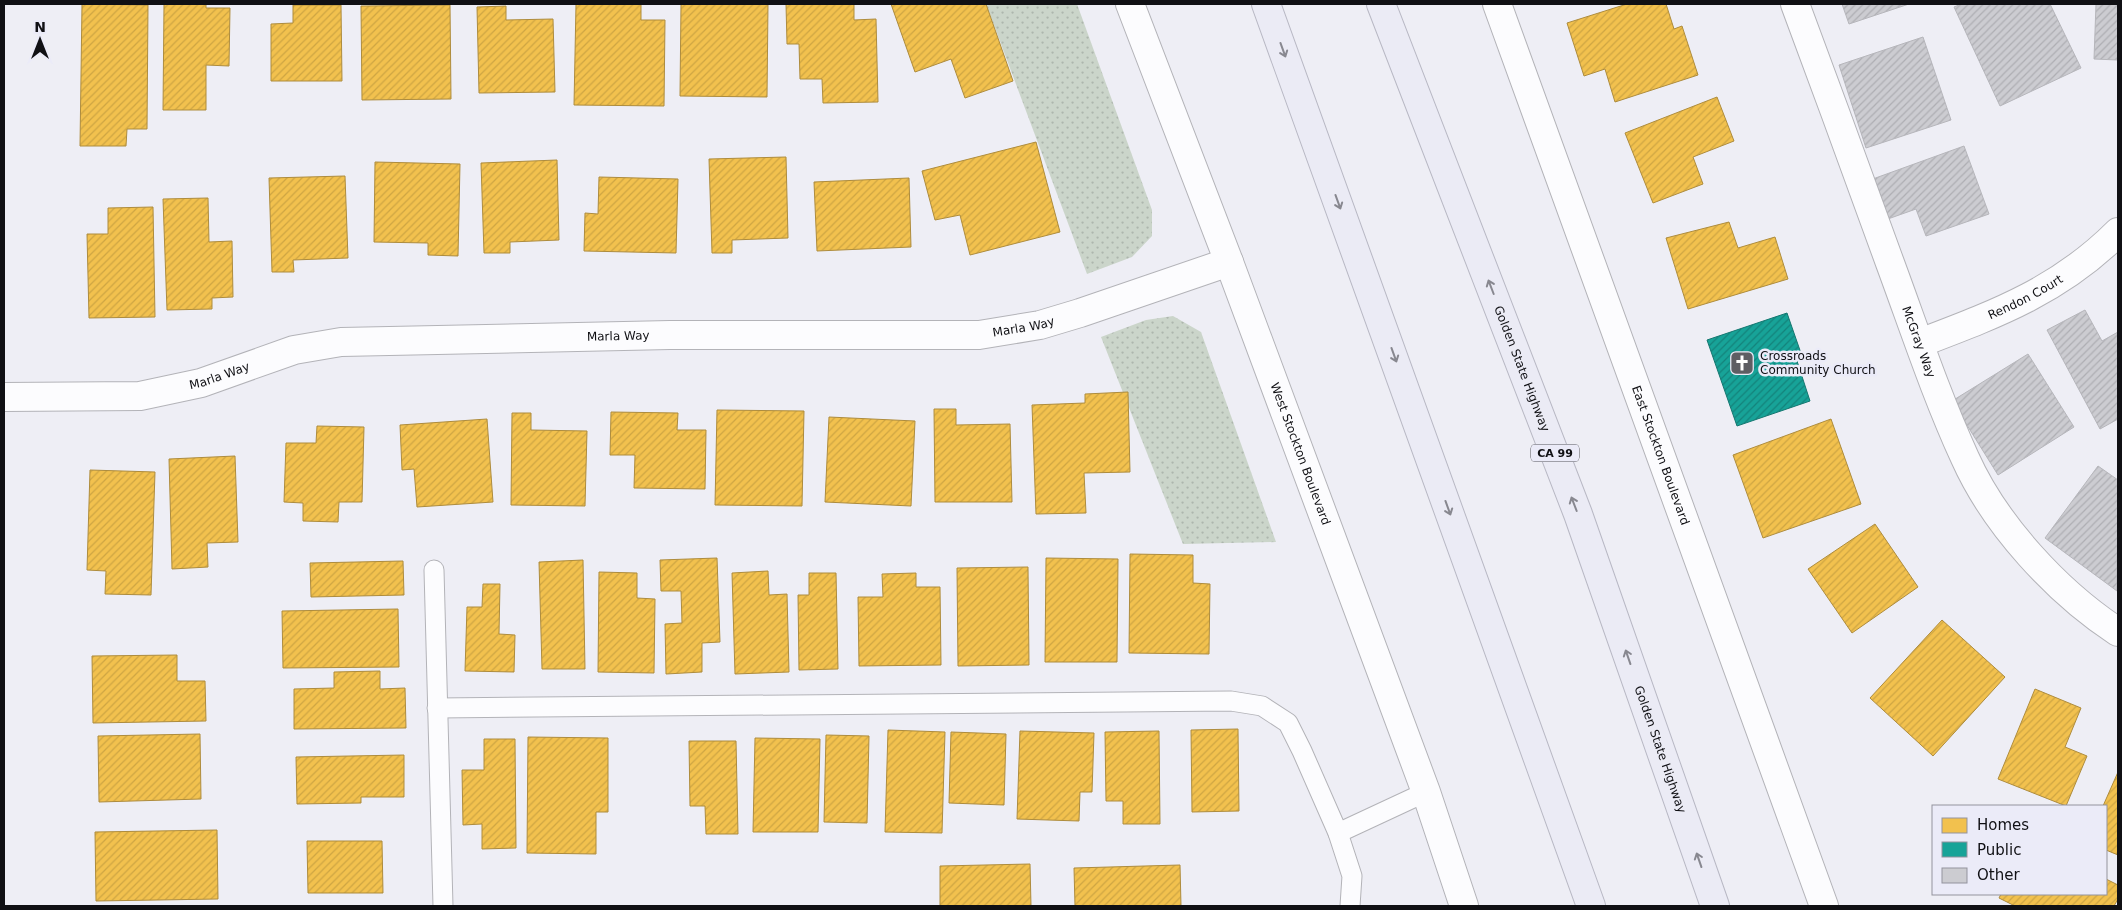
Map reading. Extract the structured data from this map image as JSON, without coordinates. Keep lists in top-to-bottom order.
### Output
{
  "streets": {
    "highway": ["Golden State Highway", "CA 99"],
    "street": [
      "Rendon Court",
      "Marla Way",
      "McGray Way",
      "West Stockton Boulevard",
      "East Stockton Boulevard"
    ]
  },
  "crossings": [
    ["Rendon Court", "McGray Way"],
    ["Marla Way", "West Stockton Boulevard"]
  ],
  "places": {
    "church": ["Crossroads Community Church"]
  },
  "legend": ["Homes", "Public", "Other"],
  "north": "top"
}
